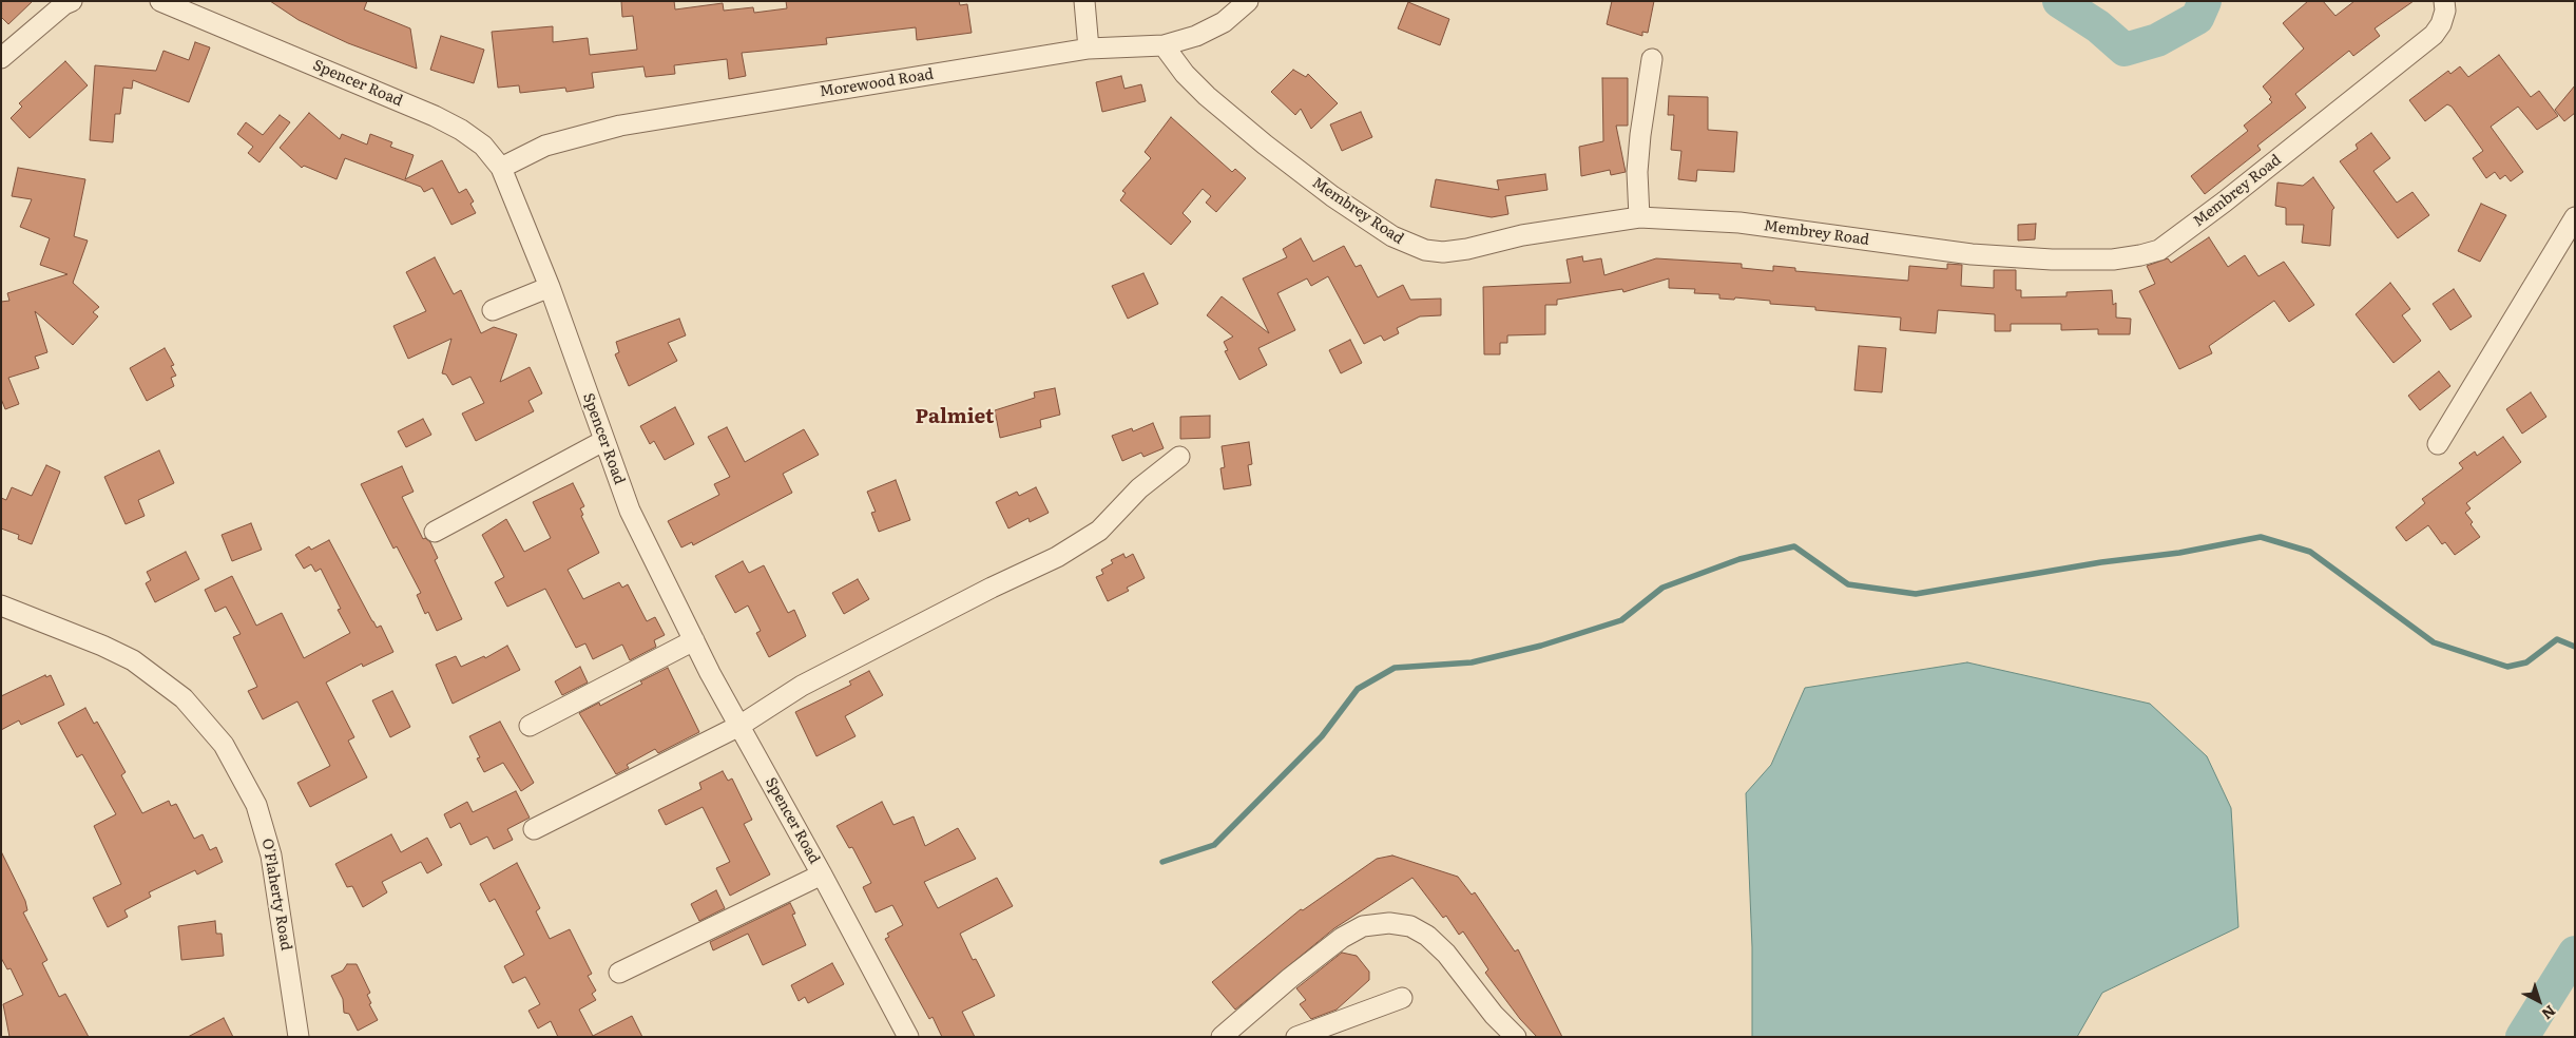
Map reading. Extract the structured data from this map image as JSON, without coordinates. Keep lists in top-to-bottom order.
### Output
{
  "streets": {
    "street": [
      "Spencer Road",
      "Morewood Road",
      "Membrey Road",
      "O'Flaherty Road"
    ]
  },
  "crossings": [
    ["Spencer Road", "Morewood Road"],
    ["Morewood Road", "Membrey Road"]
  ],
  "districts": ["Palmiet"],
  "north": "bottom right"
}
